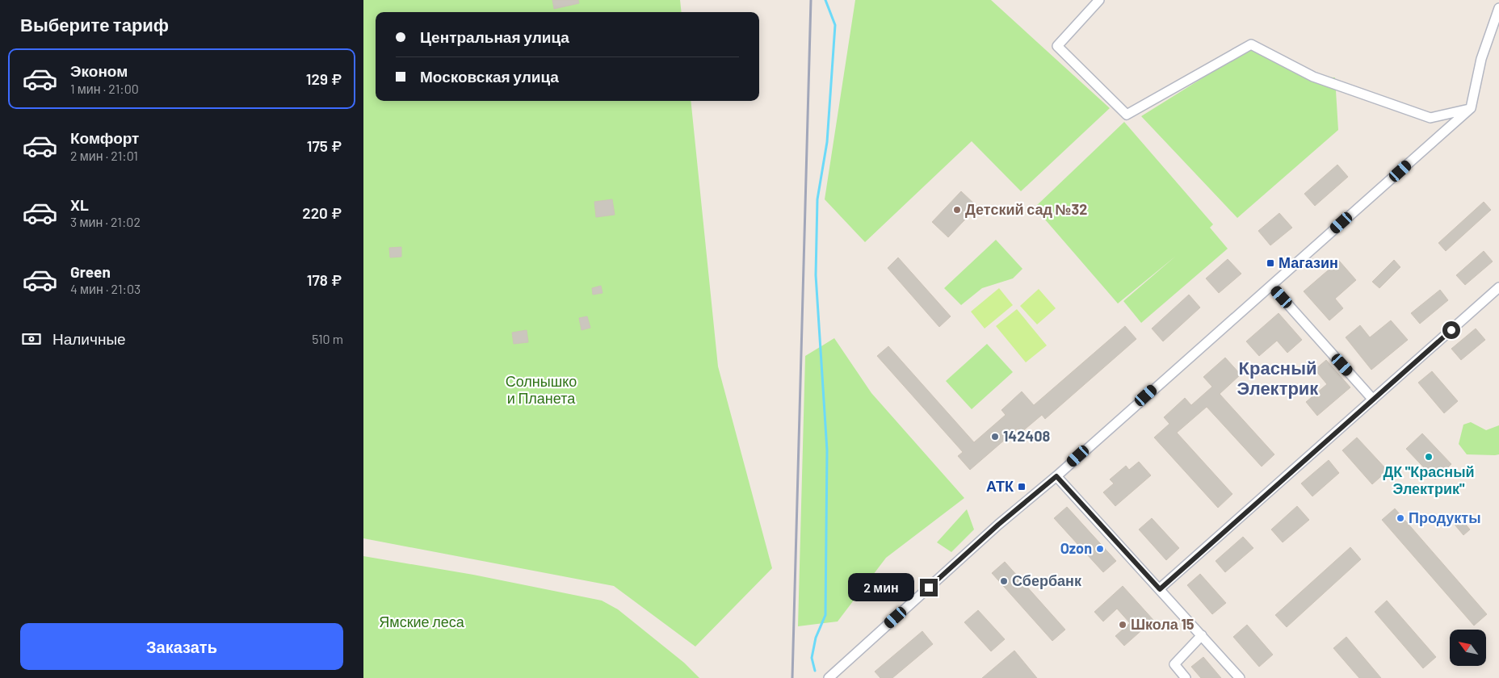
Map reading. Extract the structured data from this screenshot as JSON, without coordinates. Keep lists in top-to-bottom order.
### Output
{
  "districts": ["Красный Электрик"],
  "parks": ["Солнышко и Планета", "Ямские леса"],
  "places": {
    "other": [
      "Детский сад №32",
      "142408",
      "ДК \"Красный Электрик\"",
      "Продукты",
      "Ozon",
      "Сбербанк",
      "Школа 15"
    ],
    "transit": ["Магазин", "АТК"]
  },
  "north": "top left",
  "page": {
    "heading": "Выберите тариф",
    "banner": ["Центральная улица", "Московская улица"],
    "list": [
      {
        "name": "Эконом",
        "note": "1 мин · 21:00",
        "value": "129 ₽"
      },
      {
        "name": "Комфорт",
        "note": "2 мин · 21:01",
        "value": "175 ₽"
      },
      {
        "name": "XL",
        "note": "3 мин · 21:02",
        "value": "220 ₽"
      },
      {
        "name": "Green",
        "note": "4 мин · 21:03",
        "value": "178 ₽"
      }
    ],
    "pay": ["Наличные", "510 m"],
    "bubble": "2 мин",
    "buttons": "Заказать"
  }
}
